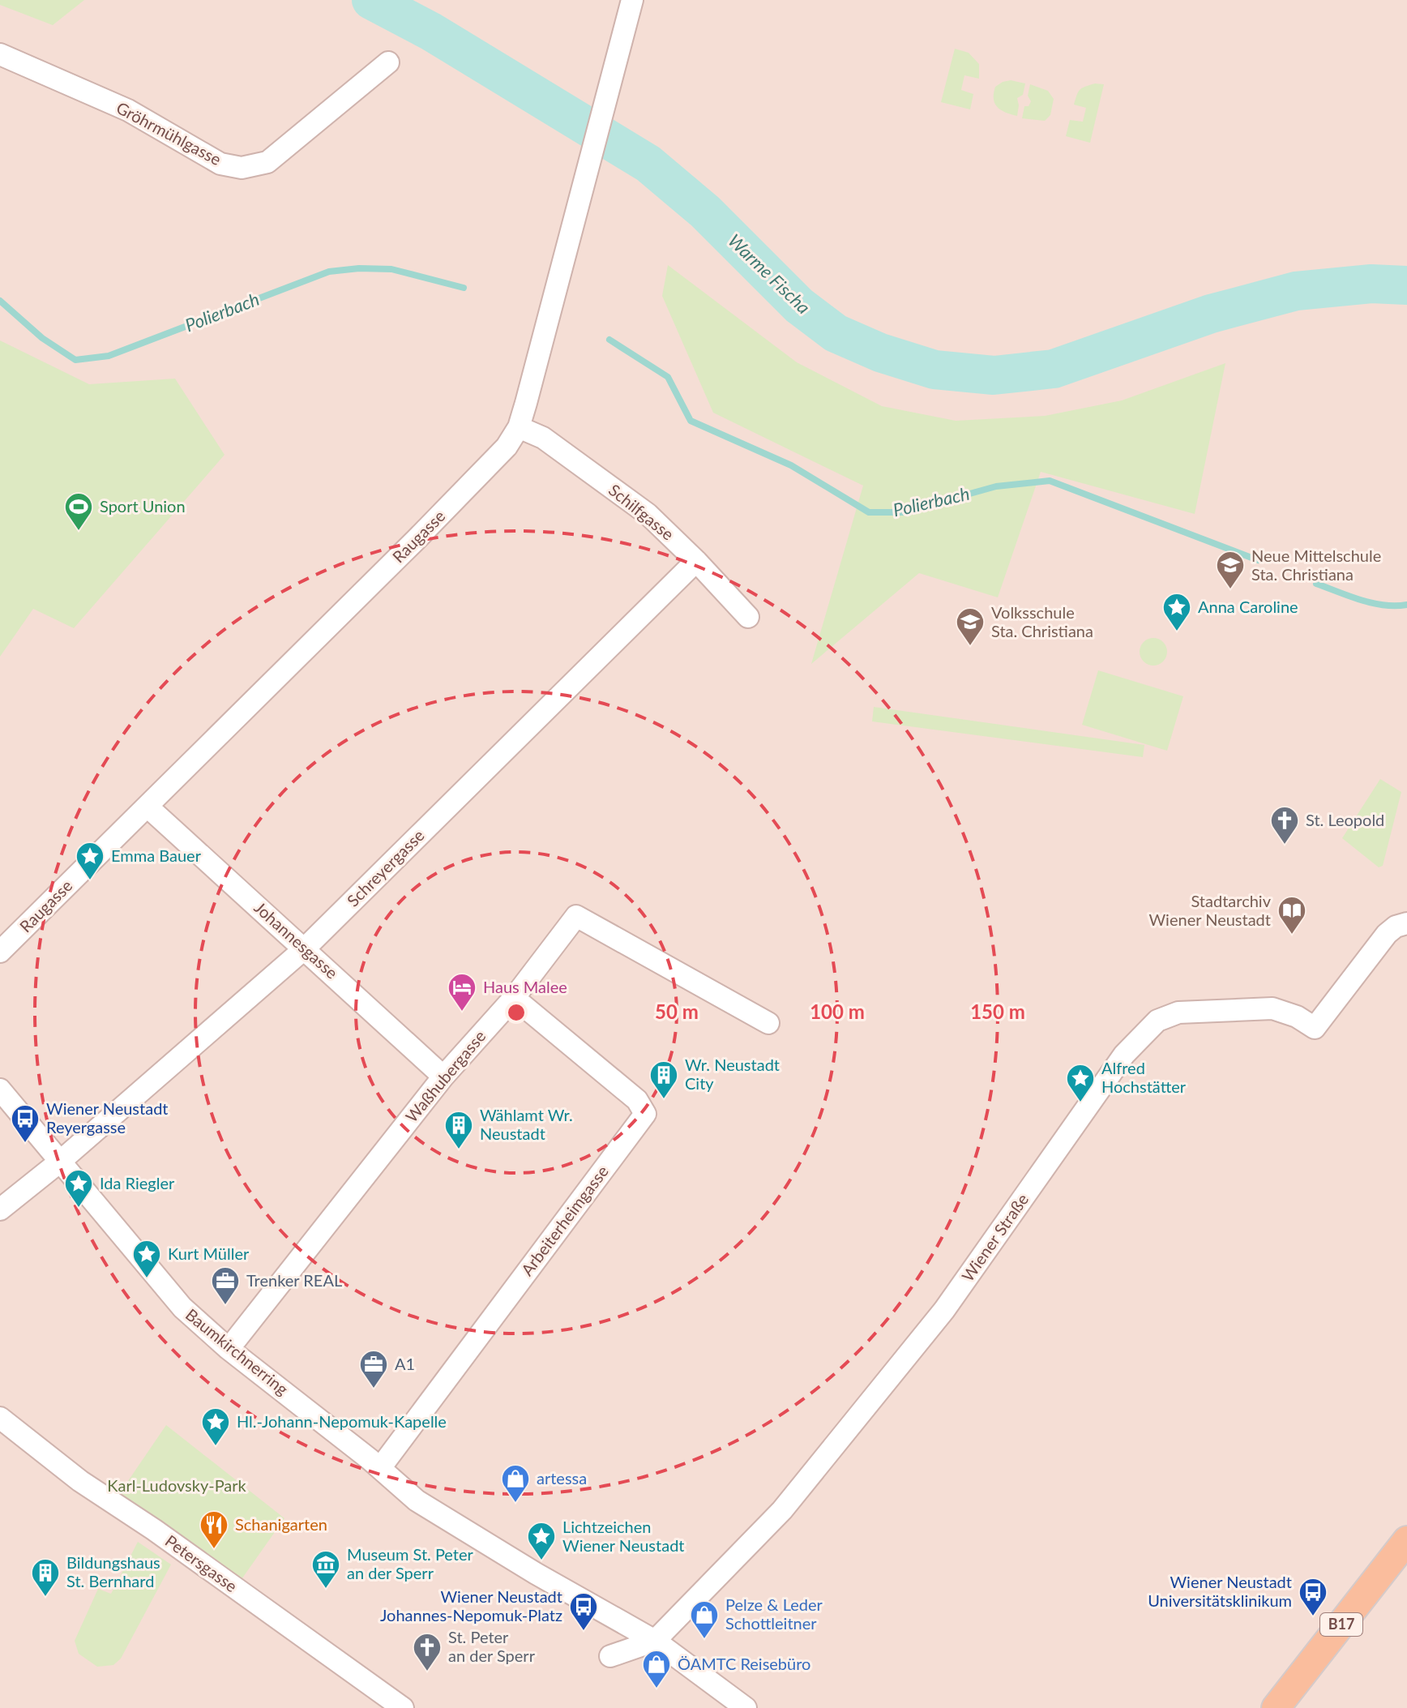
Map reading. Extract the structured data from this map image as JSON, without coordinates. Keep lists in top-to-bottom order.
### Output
{
  "streets": {
    "main road": ["B17"],
    "street": [
      "Gröhrmühlgasse",
      "Schilfgasse",
      "Raugasse",
      "Schreyergasse",
      "Johannesgasse",
      "Waßhubergasse",
      "Arbeiterheimgasse",
      "Wiener Straße",
      "Baumkirchnerring",
      "Petersgasse"
    ]
  },
  "crossings": [
    ["Schilfgasse", "Raugasse"],
    ["Schilfgasse", "Schreyergasse"],
    ["Raugasse", "Johannesgasse"],
    ["Schreyergasse", "Johannesgasse"],
    ["Schreyergasse", "Baumkirchnerring"],
    ["Johannesgasse", "Waßhubergasse"],
    ["Waßhubergasse", "Arbeiterheimgasse"],
    ["Waßhubergasse", "Baumkirchnerring"],
    ["Arbeiterheimgasse", "Baumkirchnerring"],
    ["Wiener Straße", "Baumkirchnerring"]
  ],
  "water": ["Warme Fischa", "Polierbach"],
  "parks": ["Karl-Ludovsky-Park"],
  "places": {
    "sports": ["Sport Union"],
    "school or university": ["Neue Mittelschule Sta. Christiana", "Volksschule Sta. Christiana"],
    "place": [
      "Anna Caroline",
      "Emma Bauer",
      "Alfred Hochstätter",
      "Ida Riegler",
      "Kurt Müller",
      "Hl.-Johann-Nepomuk-Kapelle",
      "Lichtzeichen Wiener Neustadt"
    ],
    "church": ["St. Leopold", "St. Peter an der Sperr"],
    "library": ["Stadtarchiv Wiener Neustadt"],
    "hotel": ["Haus Malee"],
    "building": ["Wr. Neustadt City", "Wählamt Wr. Neustadt", "Bildungshaus St. Bernhard"],
    "bus stop": ["Wiener Neustadt Reyergasse", "Wiener Neustadt Universitätsklinikum", "Wiener Neustadt Johannes-Nepomuk-Platz"],
    "office": ["Trenker REAL", "A1"],
    "shop": ["artessa", "Pelze & Leder Schottleitner", "ÖAMTC Reisebüro"],
    "restaurant": ["Schanigarten"],
    "museum": ["Museum St. Peter an der Sperr"]
  },
  "rings": ["50 m", "100 m", "150 m"]
}
